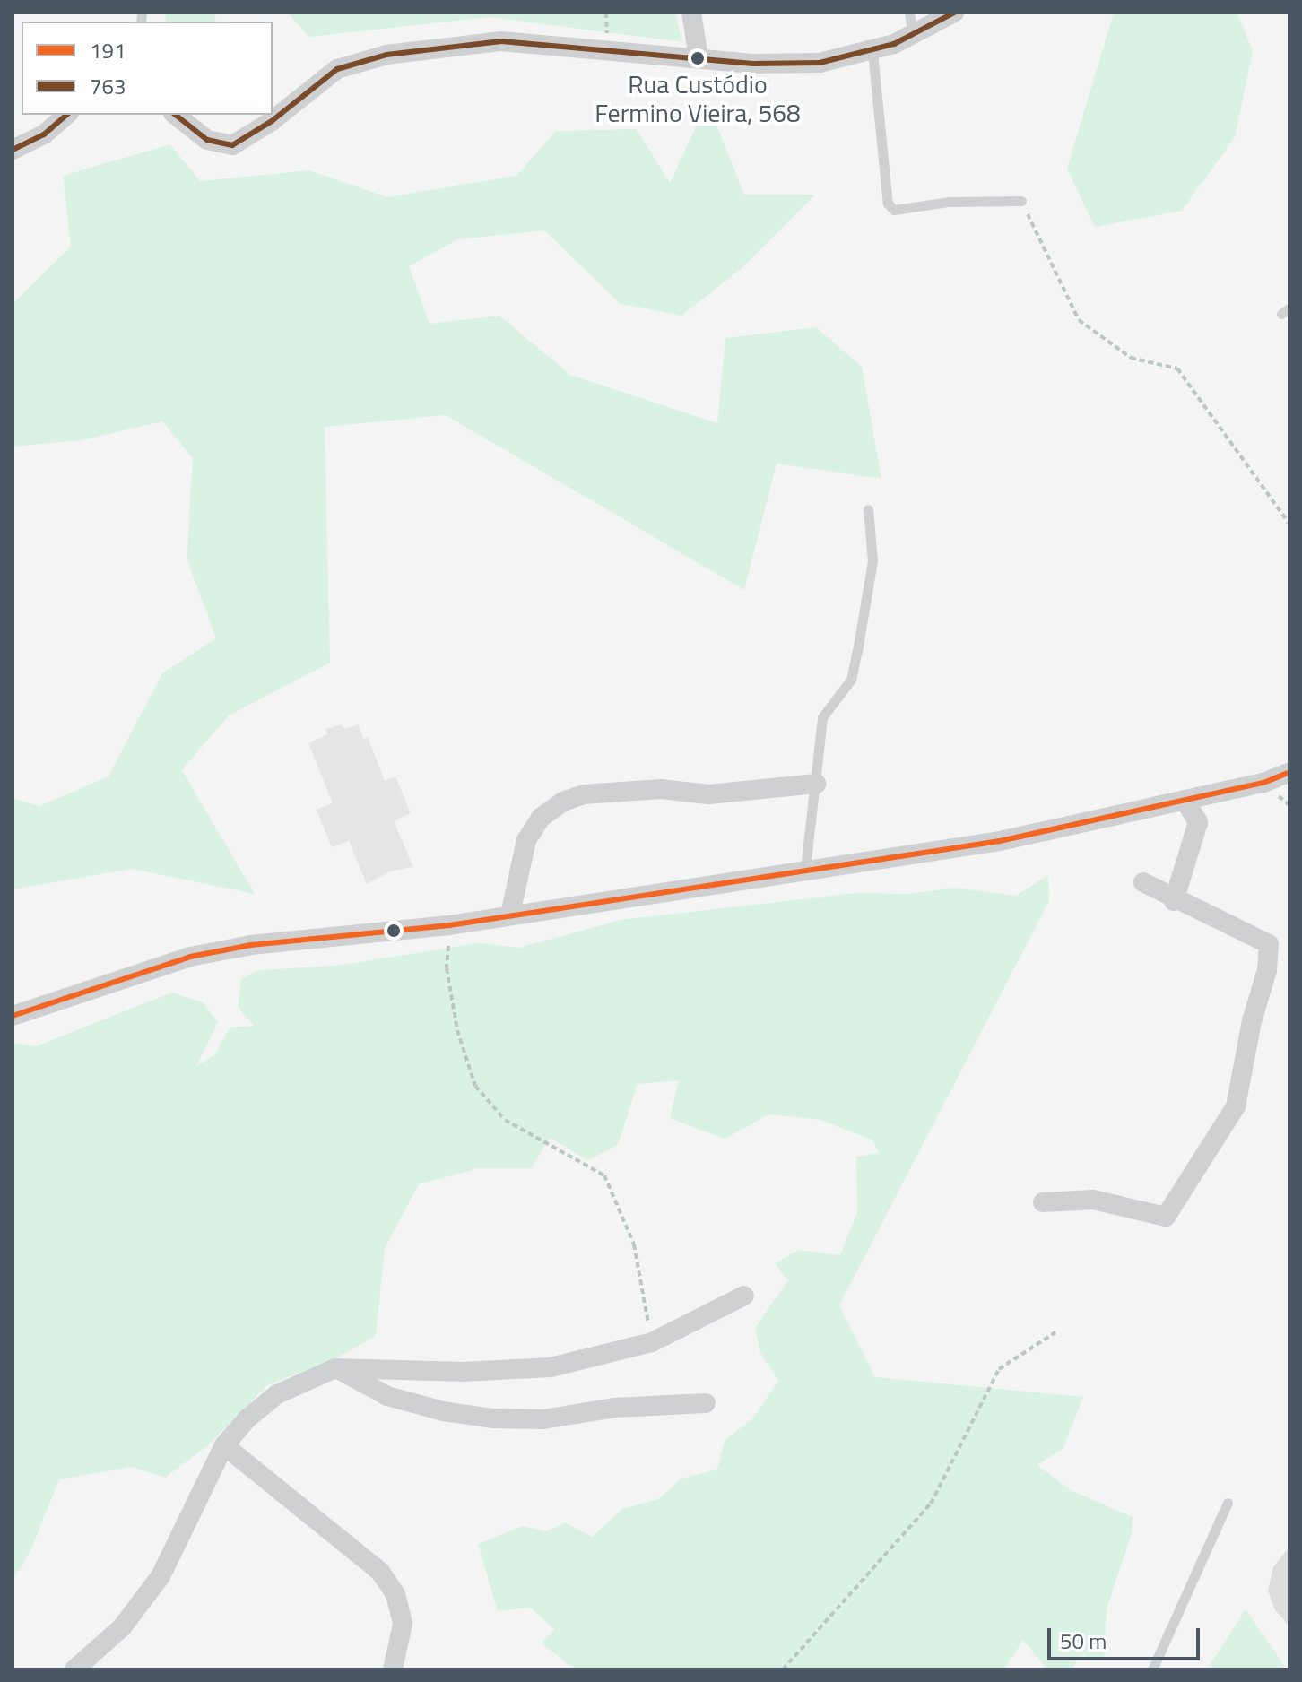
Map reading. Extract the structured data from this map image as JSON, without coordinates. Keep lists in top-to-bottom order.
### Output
{
  "places": ["Rua Custódio Fermino Vieira, 568"],
  "lines": ["transit line 763", "transit line 191"],
  "legend": ["191", "763"],
  "scale_bar": "50 m"
}
